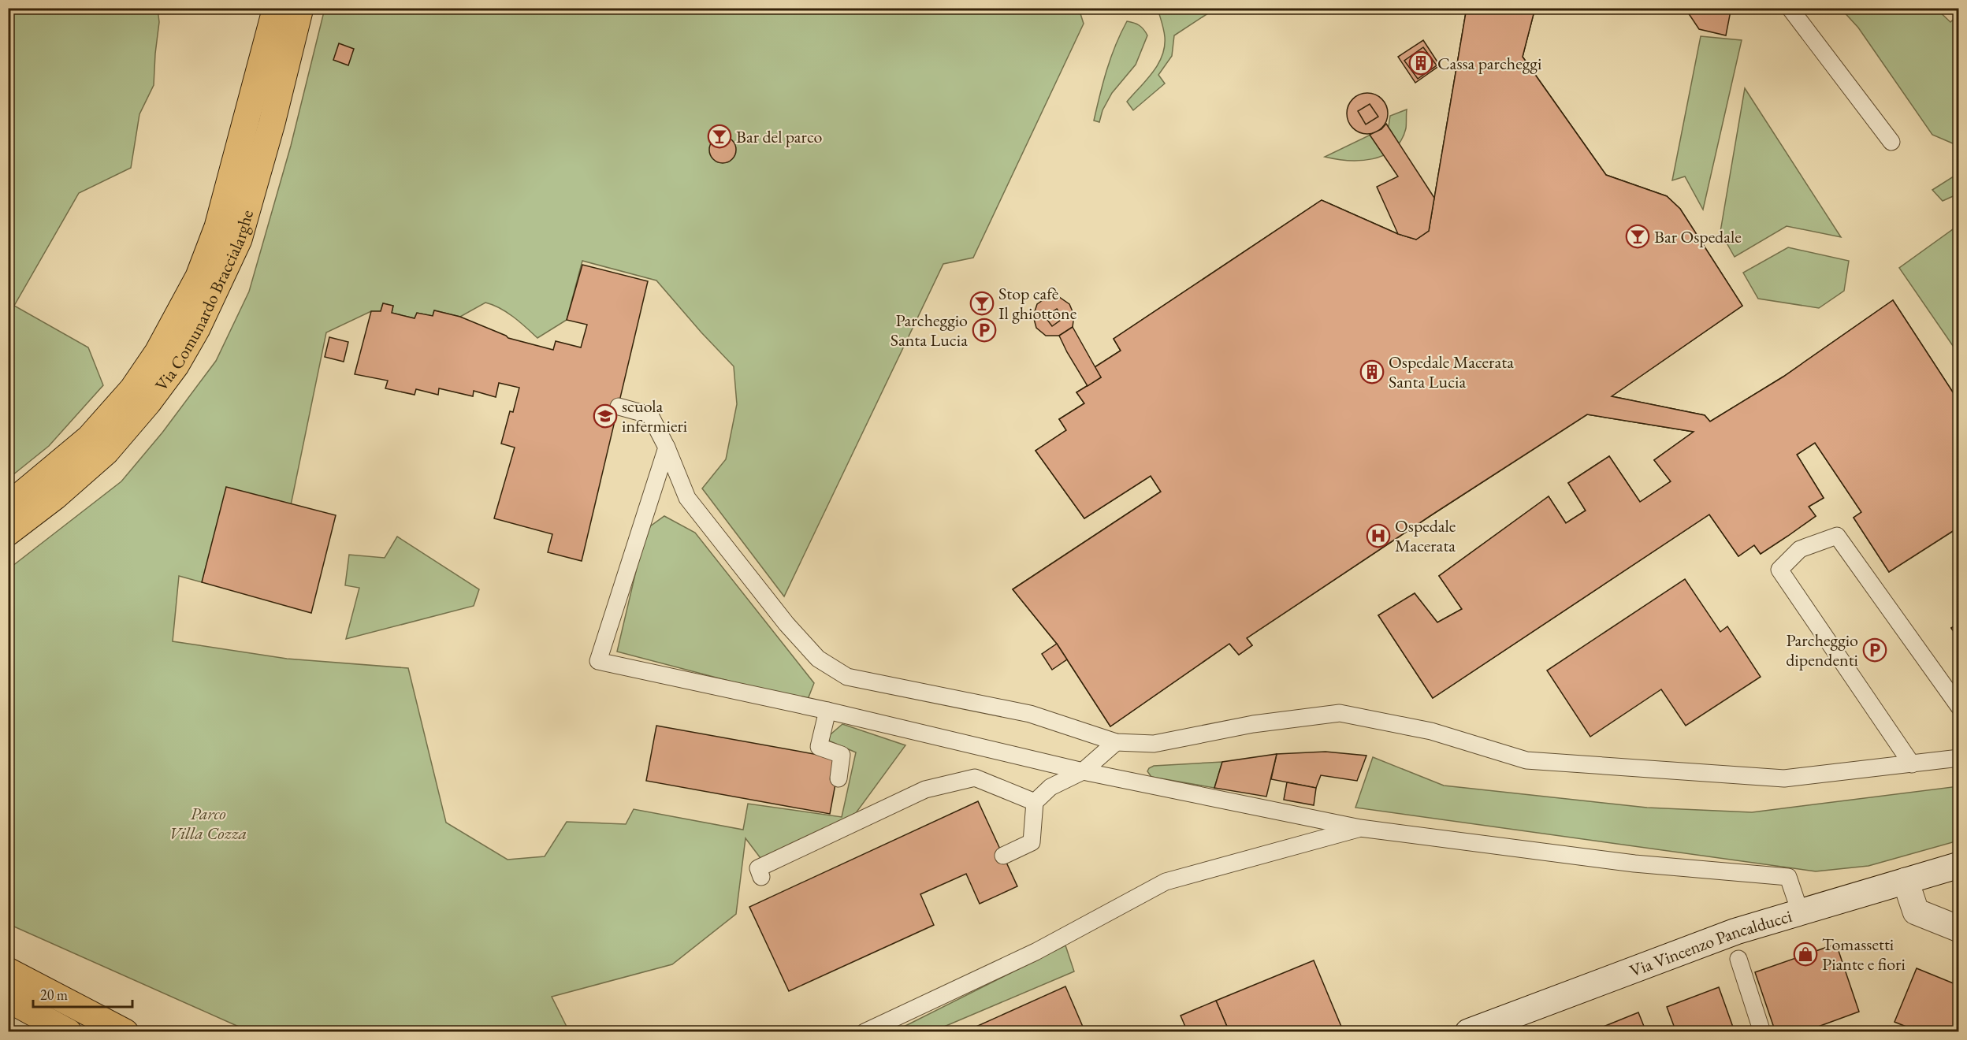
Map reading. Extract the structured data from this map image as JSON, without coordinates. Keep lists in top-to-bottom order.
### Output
{
  "streets": {
    "main road": ["Via Comunardo Braccialarghe", "Via Vincenzo Pancalducci"]
  },
  "parks": ["Parco Villa Cozza"],
  "places": {
    "building": ["Cassa parcheggi", "Ospedale Macerata Santa Lucia"],
    "bar": ["Bar del parco", "Bar Ospedale", "Stop cafè Il ghiottone"],
    "parking": ["Parcheggio Santa Lucia", "Parcheggio dipendenti"],
    "school or university": ["scuola infermieri"],
    "hospital": ["Ospedale Macerata"],
    "shop": ["Tomassetti Piante e fiori"]
  },
  "scale_bar": "20 m"
}
